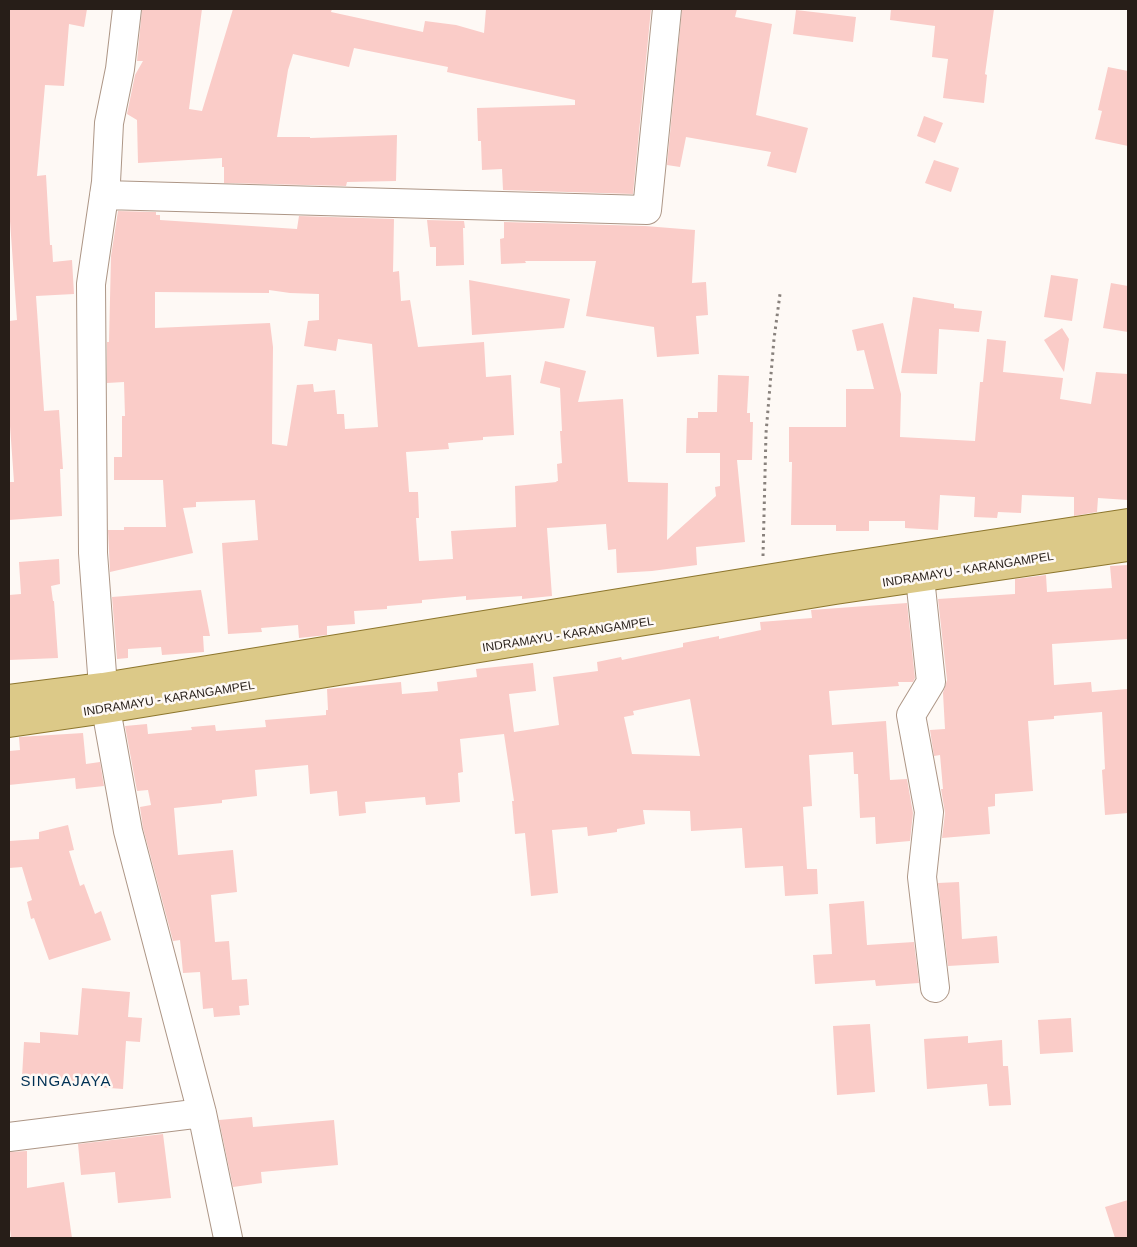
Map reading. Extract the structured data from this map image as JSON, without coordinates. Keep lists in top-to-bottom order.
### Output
{
  "streets": {
    "main road": ["INDRAMAYU - KARANGAMPEL"]
  },
  "districts": ["SINGAJAYA"]
}
